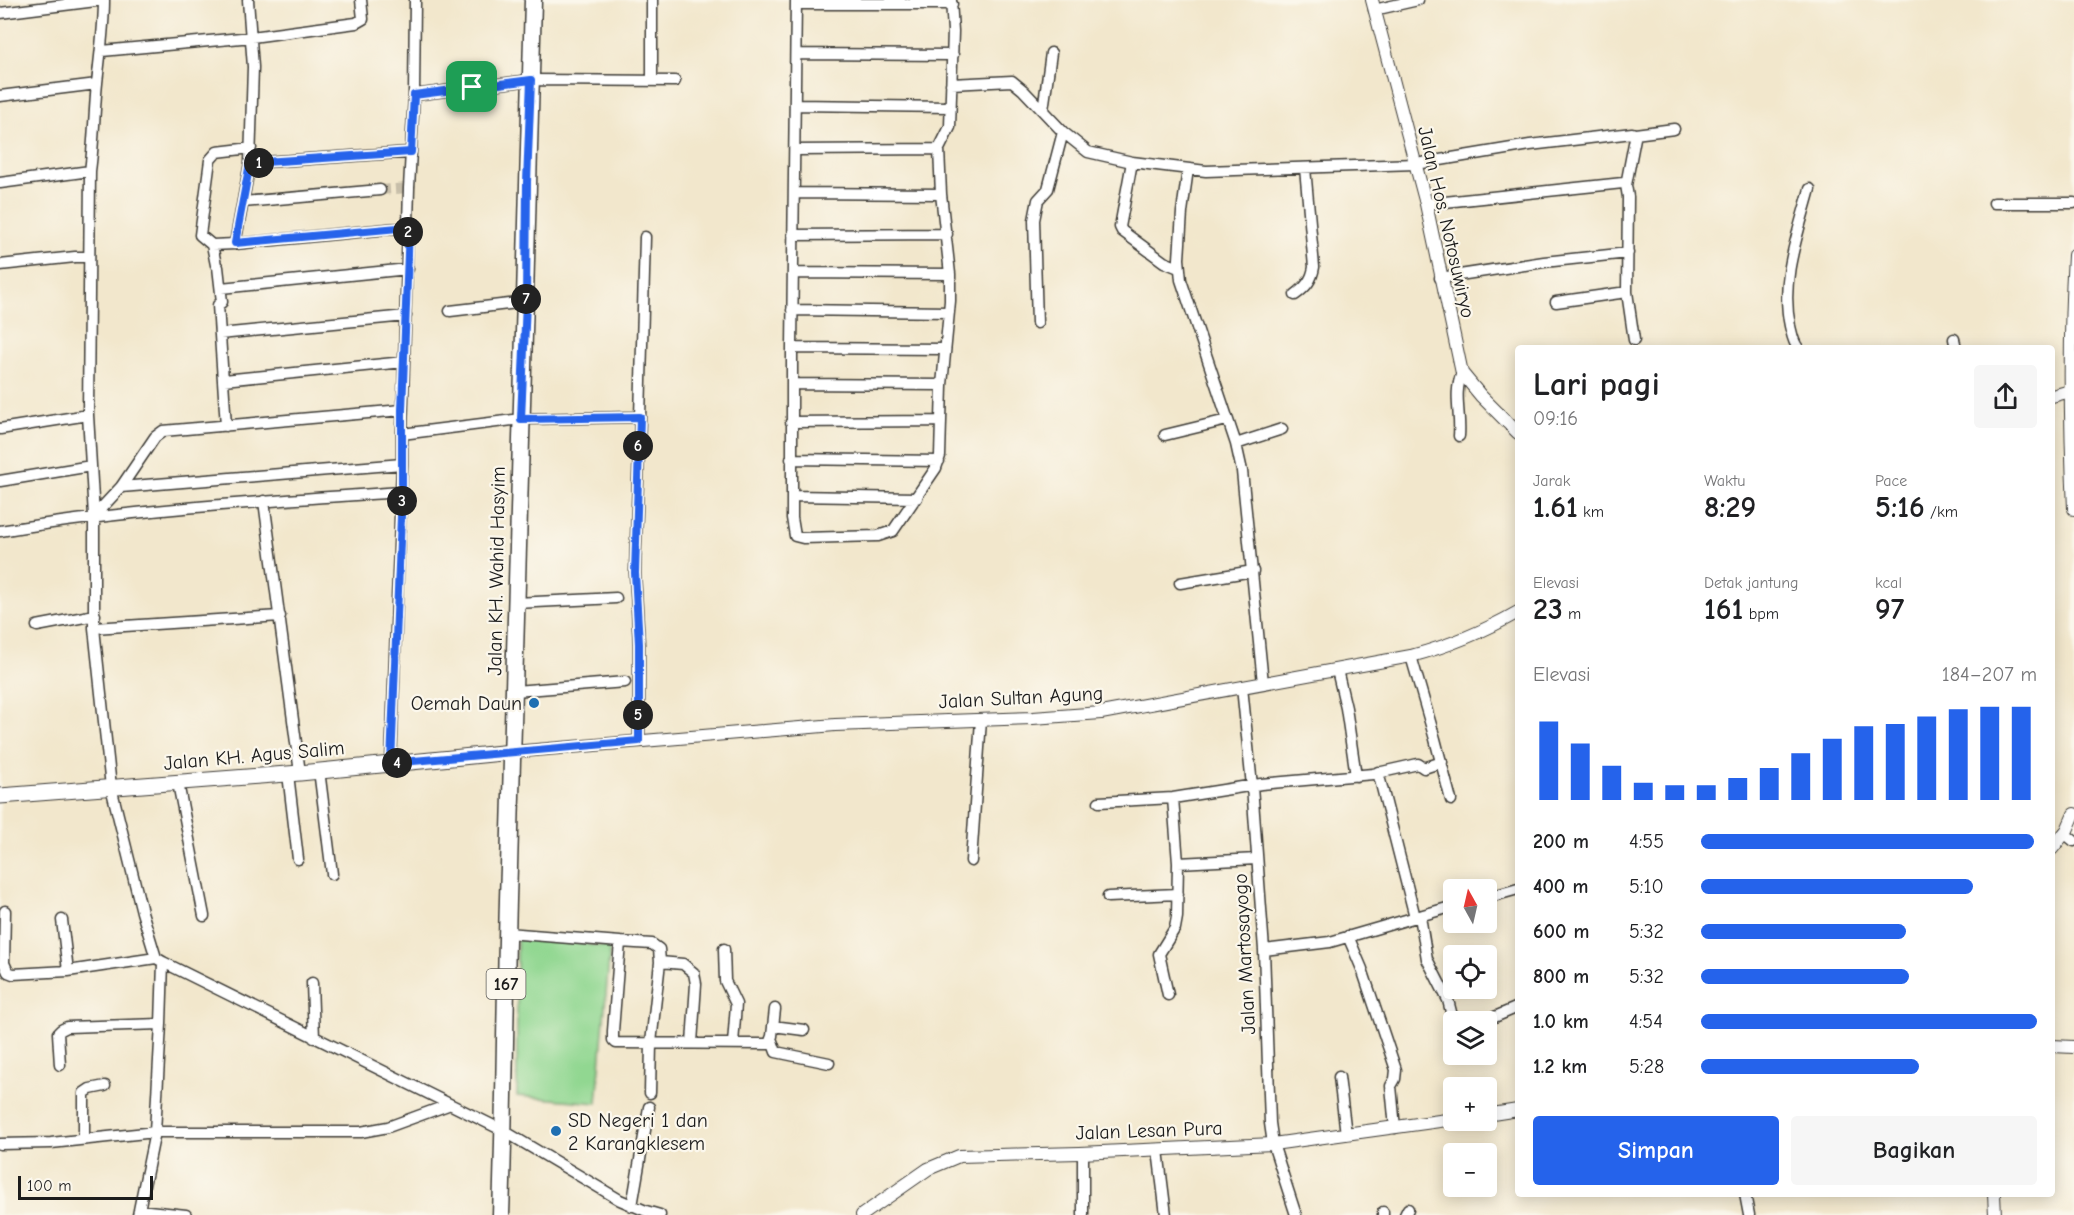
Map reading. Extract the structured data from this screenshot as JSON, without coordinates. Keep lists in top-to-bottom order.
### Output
{
  "streets": {
    "main road": ["Jalan KH. Wahid Hasyim", "Jalan KH. Agus Salim", "167"],
    "street": [
      "Jalan Hos. Notosuwiryo",
      "Jalan Sultan Agung",
      "Jalan Martosayogo",
      "Jalan Lesan Pura"
    ]
  },
  "crossings": [
    ["Jalan KH. Wahid Hasyim", "Jalan Sultan Agung"],
    ["Jalan KH. Wahid Hasyim", "Jalan KH. Agus Salim"],
    ["Jalan Sultan Agung", "Jalan KH. Agus Salim"],
    ["Jalan Sultan Agung", "Jalan Martosayogo"],
    ["Jalan Martosayogo", "Jalan Lesan Pura"]
  ],
  "places": ["Oemah Daun", "SD Negeri 1 dan 2 Karangklesem"],
  "scale_bar": "100 m",
  "north": "top",
  "page": {
    "pins": [
      "1",
      "2",
      "7",
      "6",
      "3",
      "5",
      "4"
    ],
    "heading": ["Lari pagi", "09:16"],
    "stats": [
      ["Jarak", "1.61 km"],
      ["Waktu", "8:29"],
      ["Pace", "5:16 /km"],
      ["Elevasi", "23 m"],
      ["Detak jantung", "161 bpm"],
      ["kcal", "97"]
    ],
    "chart": ["Elevasi", "184–207 m"],
    "list": [
      {
        "name": "200 m",
        "note": "4:55"
      },
      {
        "name": "400 m",
        "note": "5:10"
      },
      {
        "name": "600 m",
        "note": "5:32"
      },
      {
        "name": "800 m",
        "note": "5:32"
      },
      {
        "name": "1.0 km",
        "note": "4:54"
      },
      {
        "name": "1.2 km",
        "note": "5:28"
      }
    ],
    "map_buttons": ["+", "−"],
    "buttons": ["Simpan", "Bagikan"],
    "scale": "100 m"
  }
}
